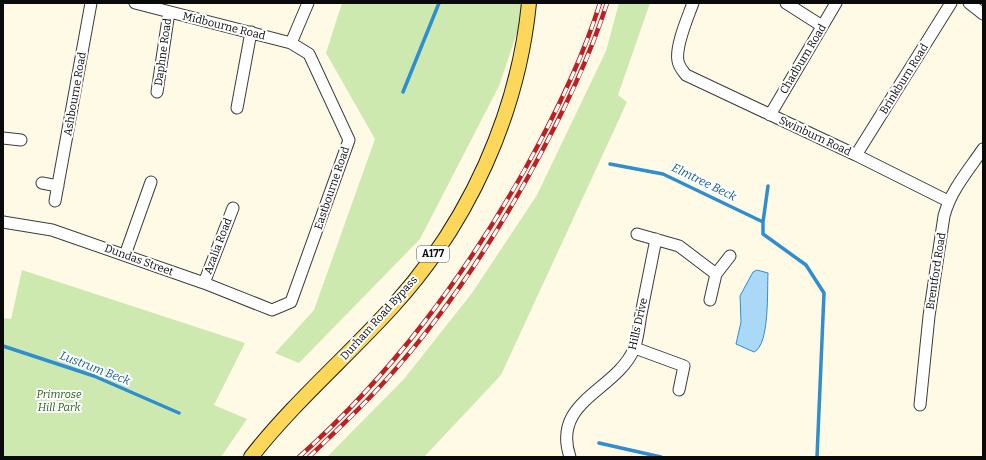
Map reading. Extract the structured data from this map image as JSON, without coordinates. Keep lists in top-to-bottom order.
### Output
{
  "streets": {
    "main road": ["A177", "Durham Road Bypass"],
    "street": [
      "Midbourne Road",
      "Daphne Road",
      "Chadburn Road",
      "Brinkburn Road",
      "Ashbourne Road",
      "Swinburn Road",
      "Eastbourne Road",
      "Azalia Road",
      "Dundas Street",
      "Brentford Road",
      "Hills Drive"
    ]
  },
  "crossings": [
    ["Midbourne Road", "Daphne Road"],
    ["Midbourne Road", "Eastbourne Road"],
    ["Chadburn Road", "Swinburn Road"],
    ["Brinkburn Road", "Swinburn Road"],
    ["Swinburn Road", "Brentford Road"],
    ["Eastbourne Road", "Dundas Street"],
    ["Azalia Road", "Dundas Street"]
  ],
  "water": ["Elmtree Beck", "Lustrum Beck"],
  "parks": ["Primrose Hill Park"]
}
